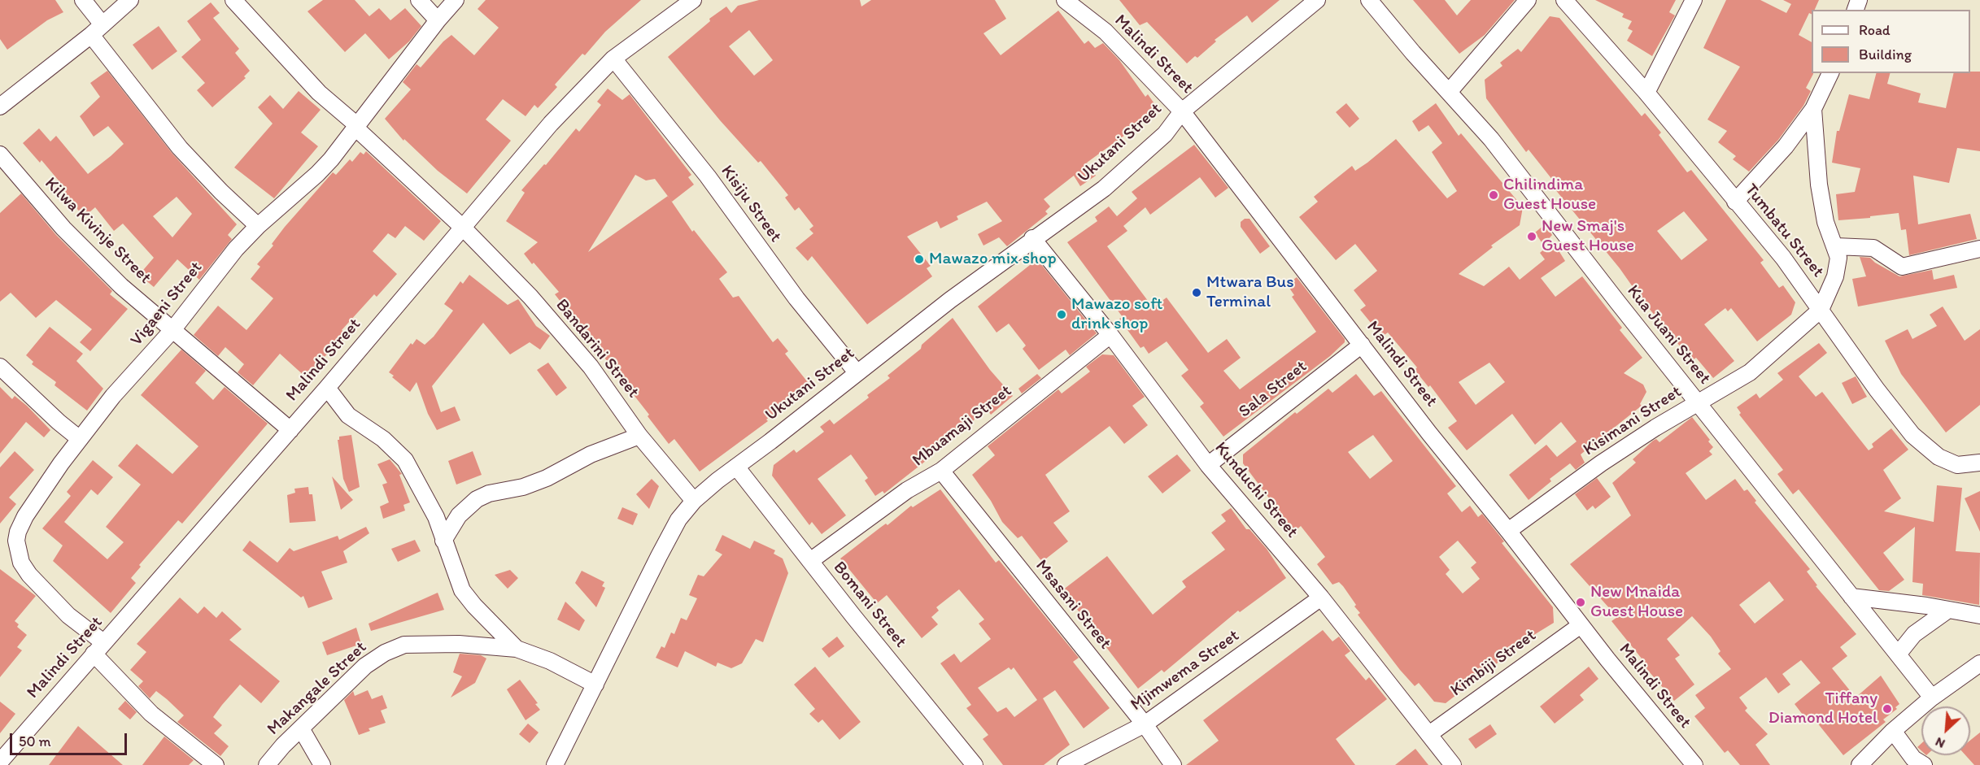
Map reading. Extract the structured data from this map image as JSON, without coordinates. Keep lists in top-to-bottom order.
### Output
{
  "streets": {
    "street": [
      "Malindi Street",
      "Ukutani Street",
      "Kisiju Street",
      "Kilwa Kivinje Street",
      "Tumbatu Street",
      "Vigaeni Street",
      "Kua Juani Street",
      "Bandarini Street",
      "Sala Street",
      "Kisimani Street",
      "Mbuamaji Street",
      "Kunduchi Street",
      "Bomani Street",
      "Msasani Street",
      "Kimbiji Street",
      "Mjimwema Street",
      "Makangale Street"
    ]
  },
  "crossings": [
    ["Malindi Street", "Ukutani Street"],
    ["Malindi Street", "Kisiju Street"],
    ["Malindi Street", "Kilwa Kivinje Street"],
    ["Malindi Street", "Vigaeni Street"],
    ["Malindi Street", "Bandarini Street"],
    ["Malindi Street", "Sala Street"],
    ["Malindi Street", "Kisimani Street"],
    ["Malindi Street", "Kimbiji Street"],
    ["Ukutani Street", "Kisiju Street"],
    ["Ukutani Street", "Bandarini Street"],
    ["Ukutani Street", "Kunduchi Street"],
    ["Ukutani Street", "Bomani Street"],
    ["Ukutani Street", "Makangale Street"],
    ["Kilwa Kivinje Street", "Vigaeni Street"],
    ["Tumbatu Street", "Kisimani Street"],
    ["Vigaeni Street", "Bandarini Street"],
    ["Kua Juani Street", "Kisimani Street"],
    ["Sala Street", "Kunduchi Street"],
    ["Mbuamaji Street", "Kunduchi Street"],
    ["Mbuamaji Street", "Bomani Street"],
    ["Mbuamaji Street", "Msasani Street"],
    ["Kunduchi Street", "Kimbiji Street"],
    ["Kunduchi Street", "Mjimwema Street"],
    ["Msasani Street", "Mjimwema Street"]
  ],
  "places": [
    "Chilindima Guest House",
    "New Smaj's Guest House",
    "Mawazo mix shop",
    "Mtwara Bus Terminal",
    "Mawazo soft drink shop",
    "New Mnaida Guest House",
    "Tiffany Diamond Hotel"
  ],
  "legend": ["Road", "Building"],
  "scale_bar": "50 m",
  "north": "bottom left"
}
